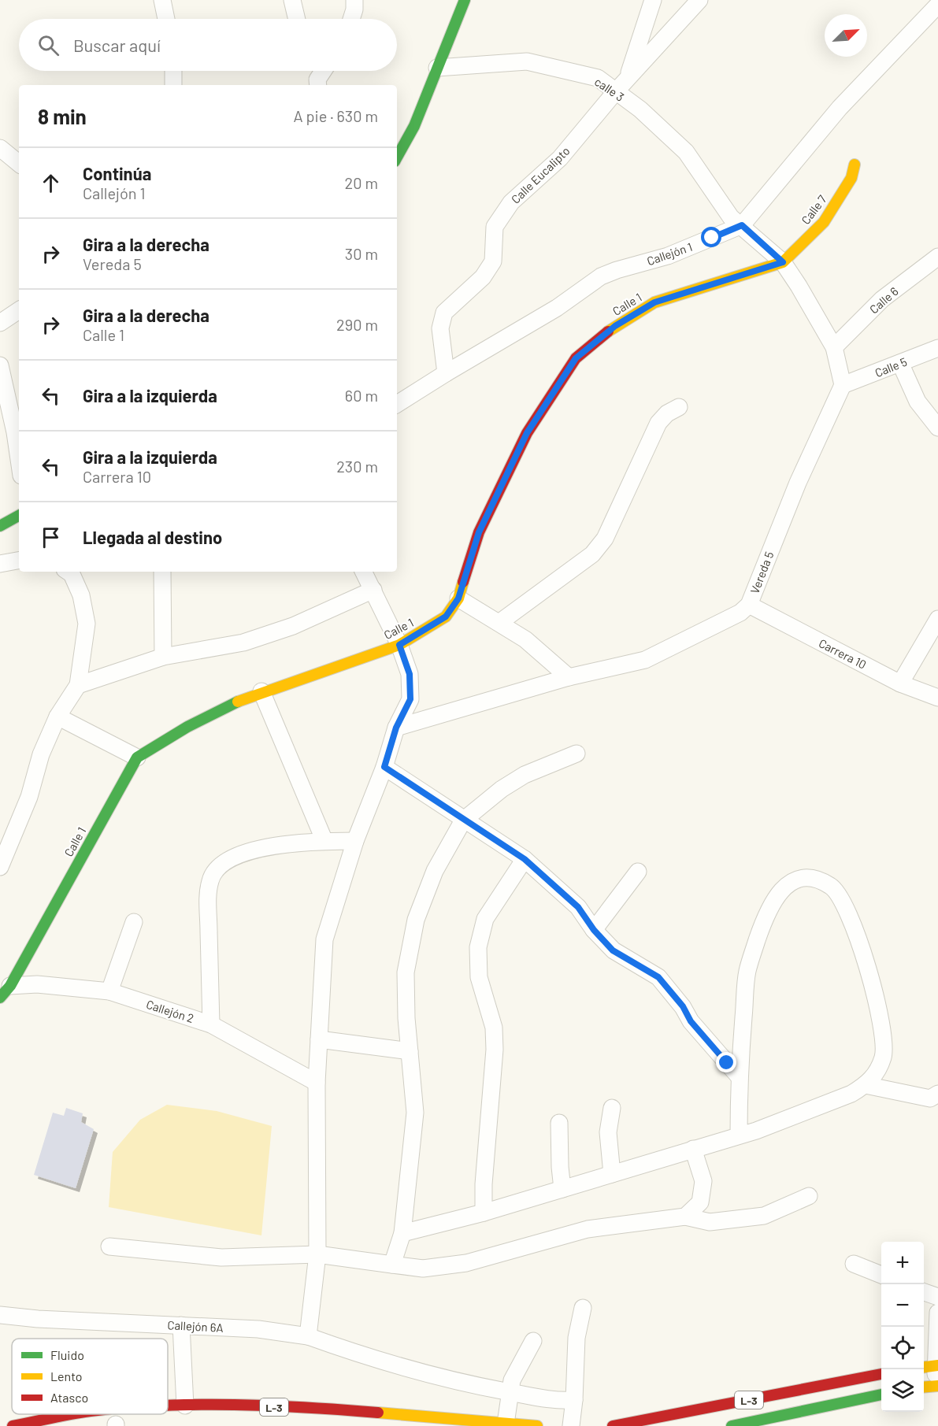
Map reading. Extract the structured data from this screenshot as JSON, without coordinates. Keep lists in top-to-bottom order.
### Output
{
  "streets": {
    "street": [
      "calle 3",
      "Calle Eucalipto",
      "Calle 7",
      "Callejón 1",
      "Calle 6",
      "Calle 1",
      "Calle 5",
      "Vereda 5",
      "Carrera 10",
      "Callejón 2",
      "Callejón 6A",
      "L-3"
    ]
  },
  "crossings": [
    ["calle 3", "Calle Eucalipto"],
    ["calle 3", "Callejón 1"],
    ["Calle Eucalipto", "Callejón 1"],
    ["Calle 7", "Calle 1"],
    ["Calle 1", "Callejón 2"],
    ["Calle 5", "Vereda 5"],
    ["Vereda 5", "Carrera 10"]
  ],
  "legend": ["Fluido", "Lento", "Atasco"],
  "north": "top right",
  "page": {
    "search": "Buscar aquí",
    "heading": ["8 min", "A pie · 630 m"],
    "list": [
      ["Continúa", "Callejón 1", "20 m"],
      ["Gira a la derecha", "Vereda 5", "30 m"],
      ["Gira a la derecha", "Calle 1", "290 m"],
      ["Gira a la izquierda", "60 m"],
      ["Gira a la izquierda", "Carrera 10", "230 m"],
      "Llegada al destino"
    ],
    "map_buttons": ["+", "−"]
  }
}
